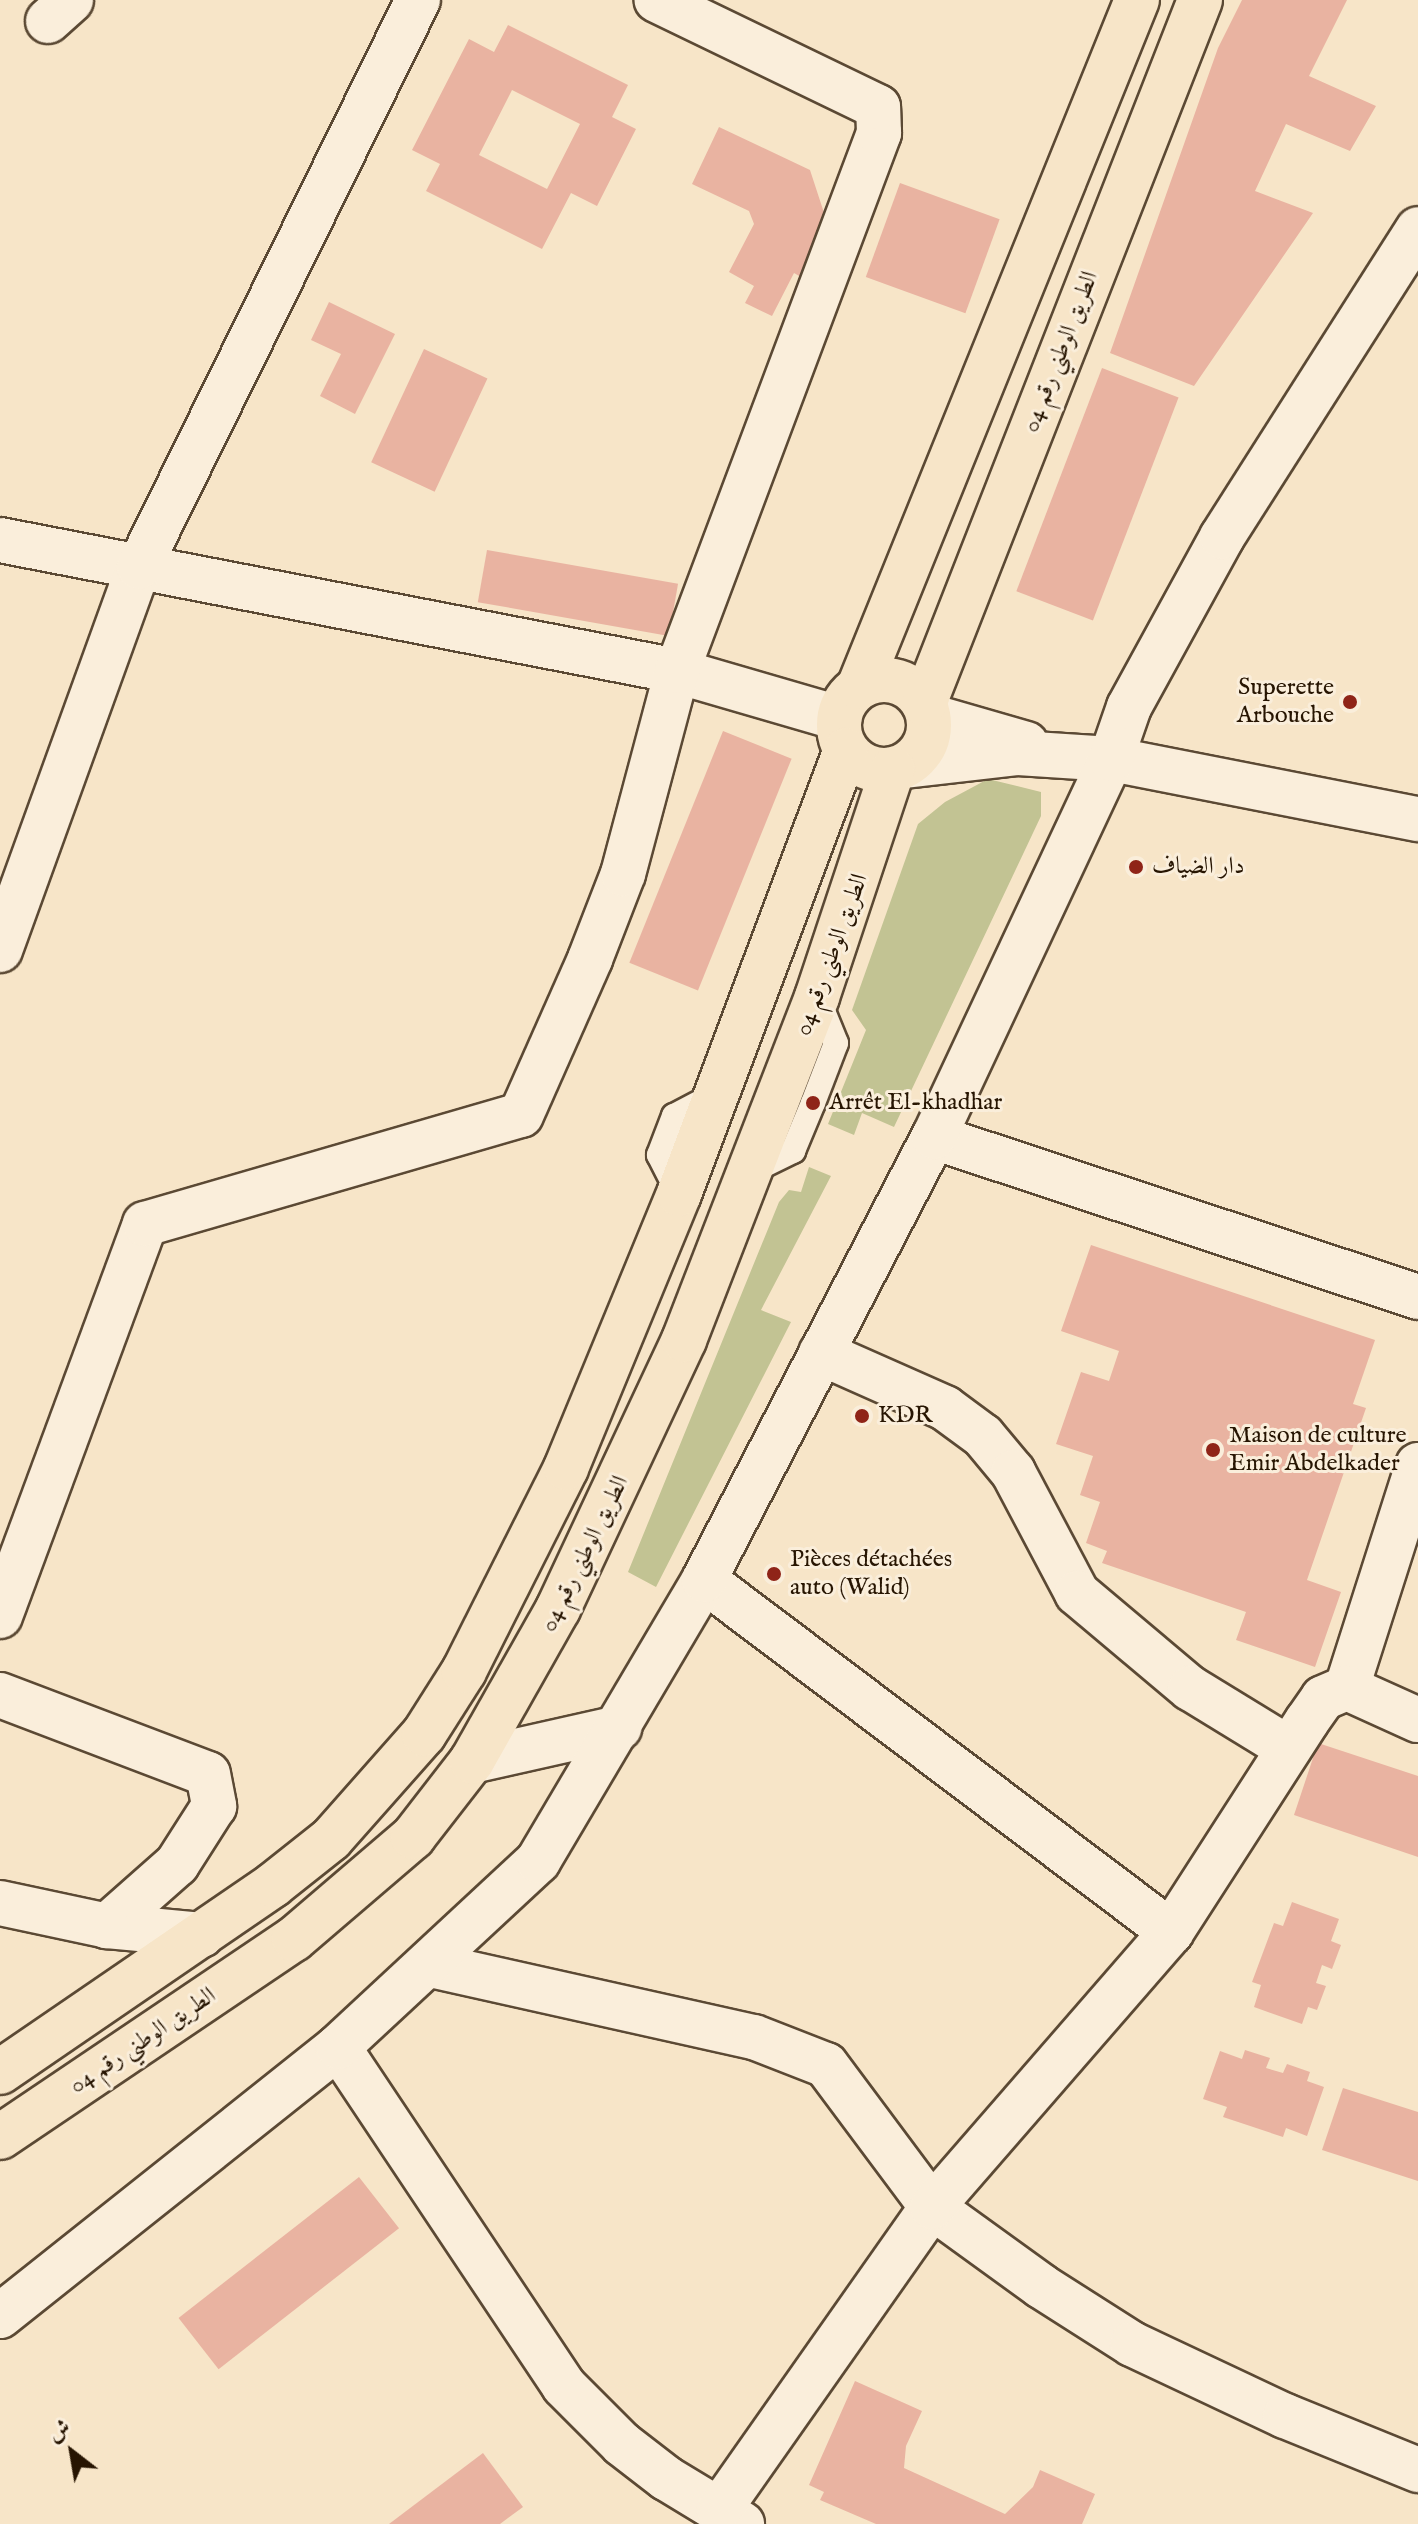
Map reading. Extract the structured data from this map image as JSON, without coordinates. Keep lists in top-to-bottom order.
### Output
{
  "streets": {
    "highway": ["الطريق الوطني رقم 04"]
  },
  "places": [
    "Superette Arbouche",
    "دار الضياف",
    "Arrêt El-khadhar",
    "KDR",
    "Maison de culture Emir Abdelkader",
    "Pièces détachées auto (Walid)"
  ],
  "north": "top left"
}
